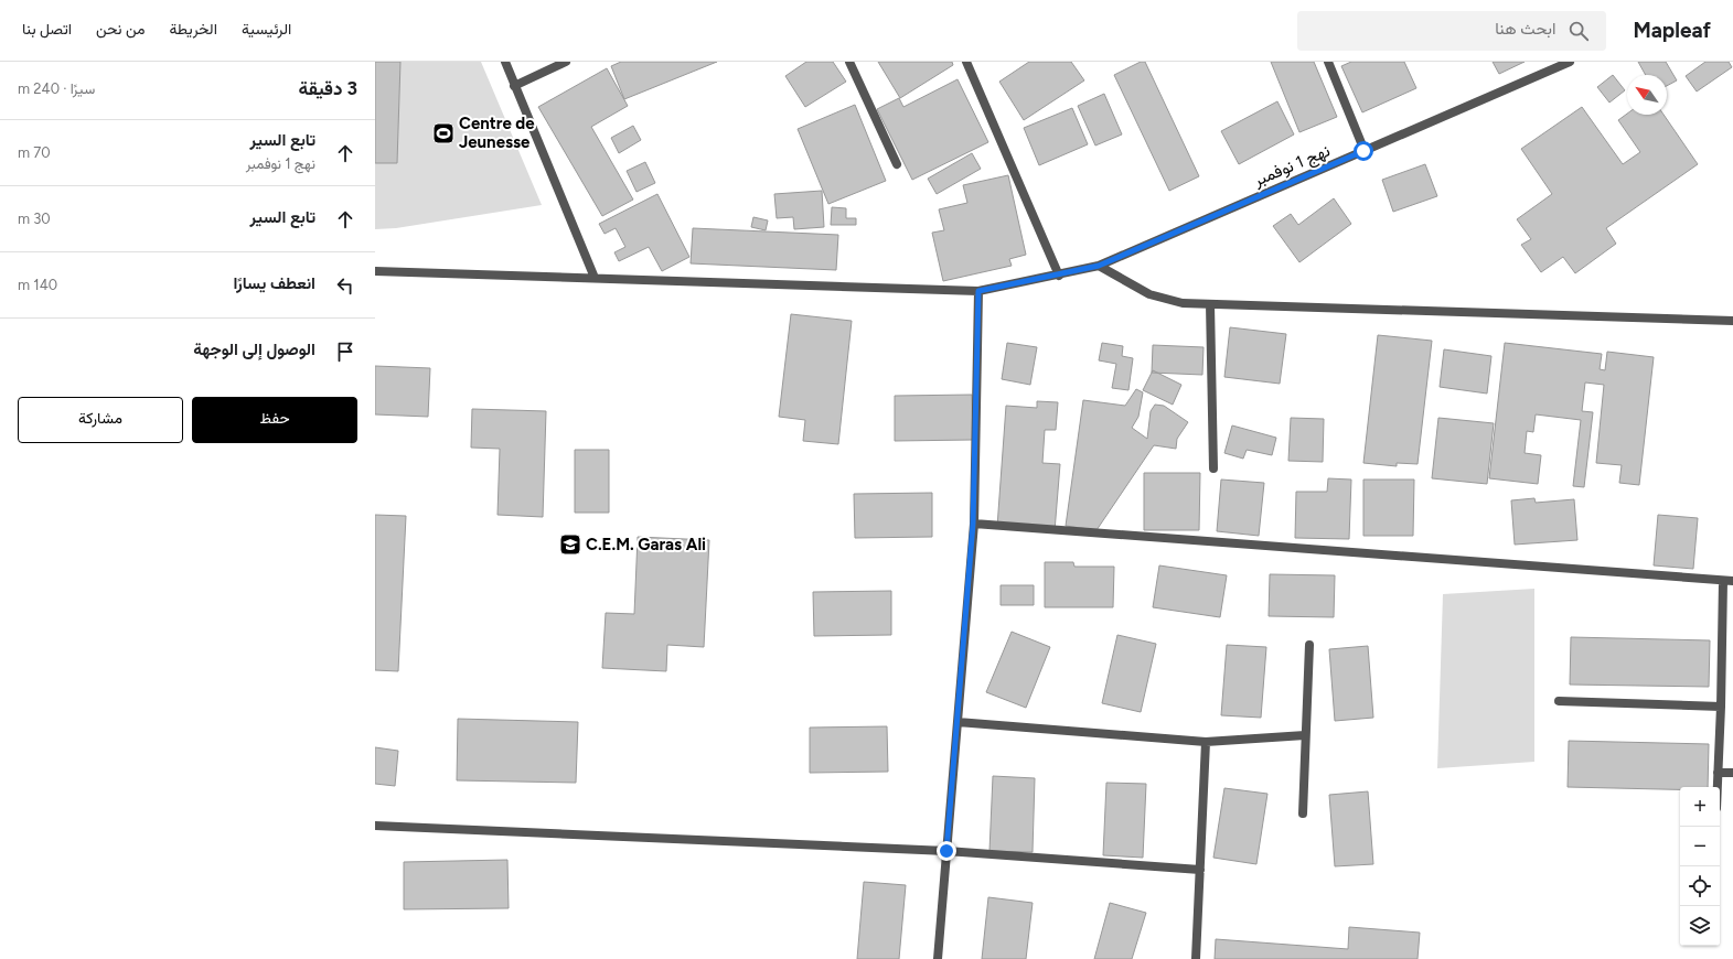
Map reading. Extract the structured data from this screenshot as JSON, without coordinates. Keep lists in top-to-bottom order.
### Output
{
  "streets": {
    "street": ["نهج 1 نوفمبر"]
  },
  "places": {
    "sports": ["Centre de Jeunesse"],
    "school or university": ["C.E.M. Garas Ali"]
  },
  "north": "top left",
  "page": {
    "header": "Mapleaf",
    "search": "ابحث هنا",
    "nav": [
      "الرئيسية",
      "الخريطة",
      "من نحن",
      "اتصل بنا"
    ],
    "heading": ["3 دقيقة", "سيرًا · 240 m"],
    "list": [
      ["تابع السير", "نهج 1 نوفمبر", "70 m"],
      ["تابع السير", "30 m"],
      ["انعطف يسارًا", "140 m"],
      "الوصول إلى الوجهة"
    ],
    "buttons": ["حفظ", "مشاركة"],
    "map_buttons": ["+", "−"]
  }
}
